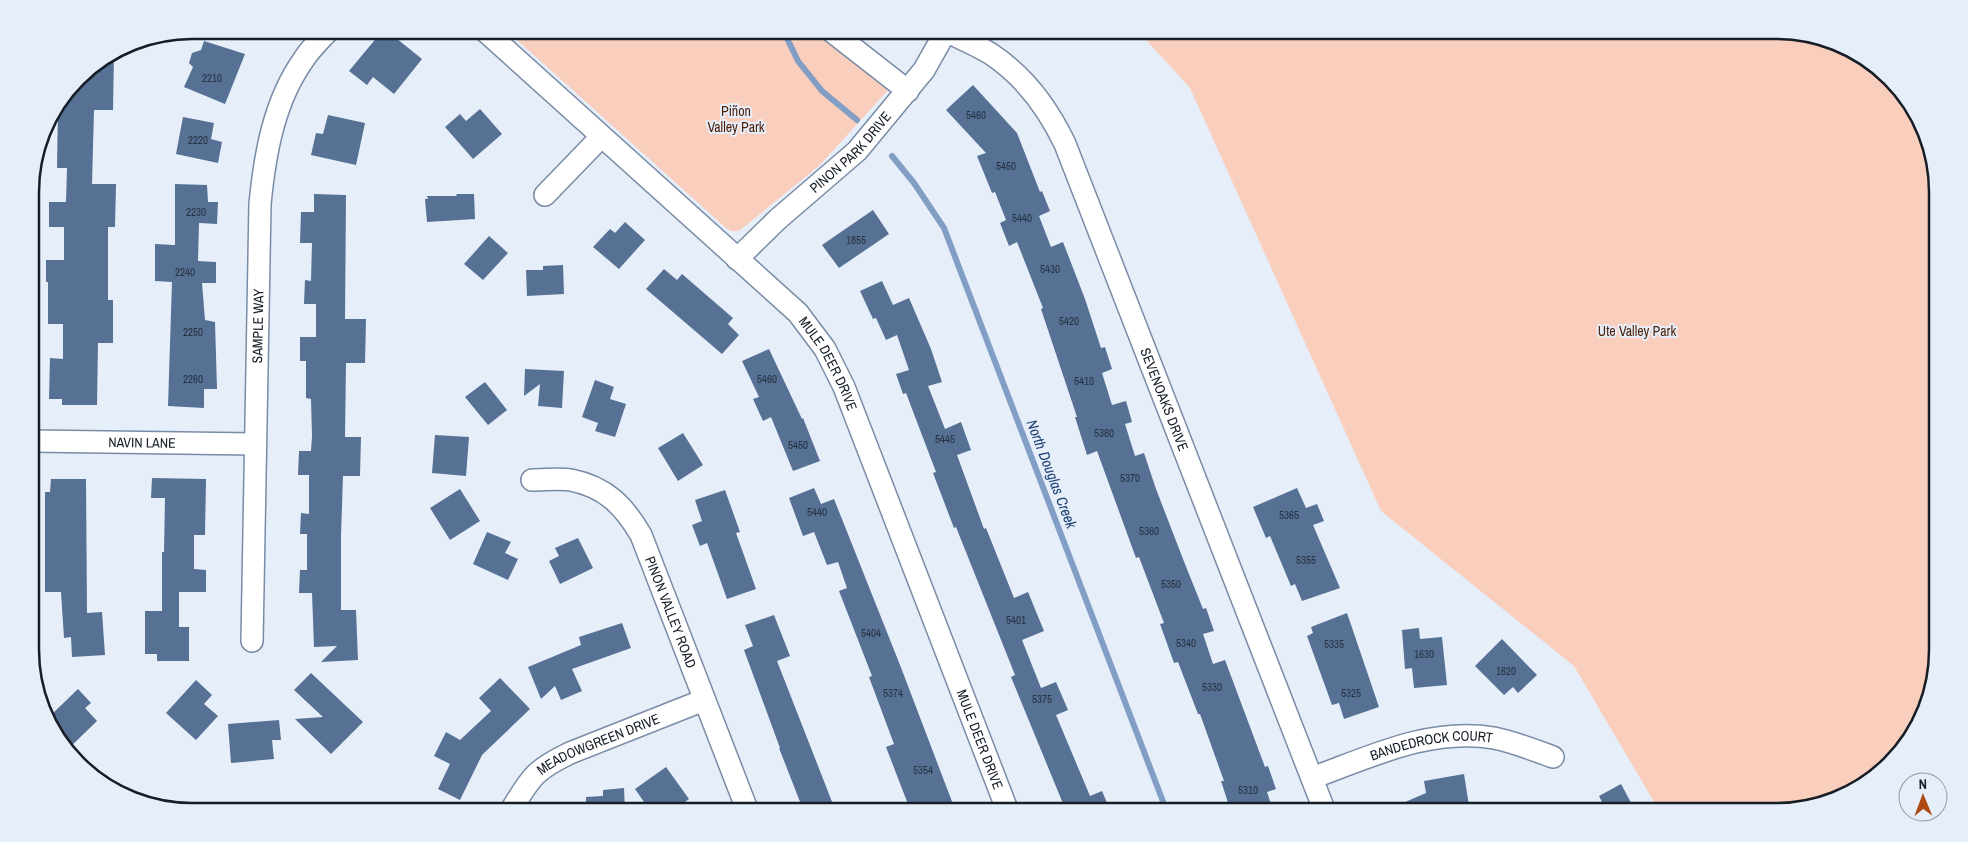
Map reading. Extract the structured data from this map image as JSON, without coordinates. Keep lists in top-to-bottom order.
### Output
{
  "streets": {
    "street": [
      "PINON PARK DRIVE",
      "SAMPLE WAY",
      "MULE DEER DRIVE",
      "SEVENOAKS DRIVE",
      "NAVIN LANE",
      "PINON VALLEY ROAD",
      "MEADOWGREEN DRIVE",
      "BANDEDROCK COURT"
    ]
  },
  "crossings": [
    ["PINON PARK DRIVE", "MULE DEER DRIVE"],
    ["SAMPLE WAY", "NAVIN LANE"],
    ["SEVENOAKS DRIVE", "BANDEDROCK COURT"],
    ["PINON VALLEY ROAD", "MEADOWGREEN DRIVE"]
  ],
  "water": ["North Douglas Creek"],
  "parks": ["Piñon Valley Park", "Ute Valley Park"],
  "house_numbers": [
    "2210",
    "5460",
    "2220",
    "5450",
    "2230",
    "5440",
    "1855",
    "5430",
    "2240",
    "5420",
    "2250",
    "2260",
    "5460",
    "5410",
    "5380",
    "5445",
    "5450",
    "5370",
    "5440",
    "5365",
    "5360",
    "5355",
    "5350",
    "5401",
    "5404",
    "5340",
    "5335",
    "1630",
    "1620",
    "5330",
    "5374",
    "5325",
    "5375",
    "5354",
    "5310"
  ],
  "north": "top"
}
